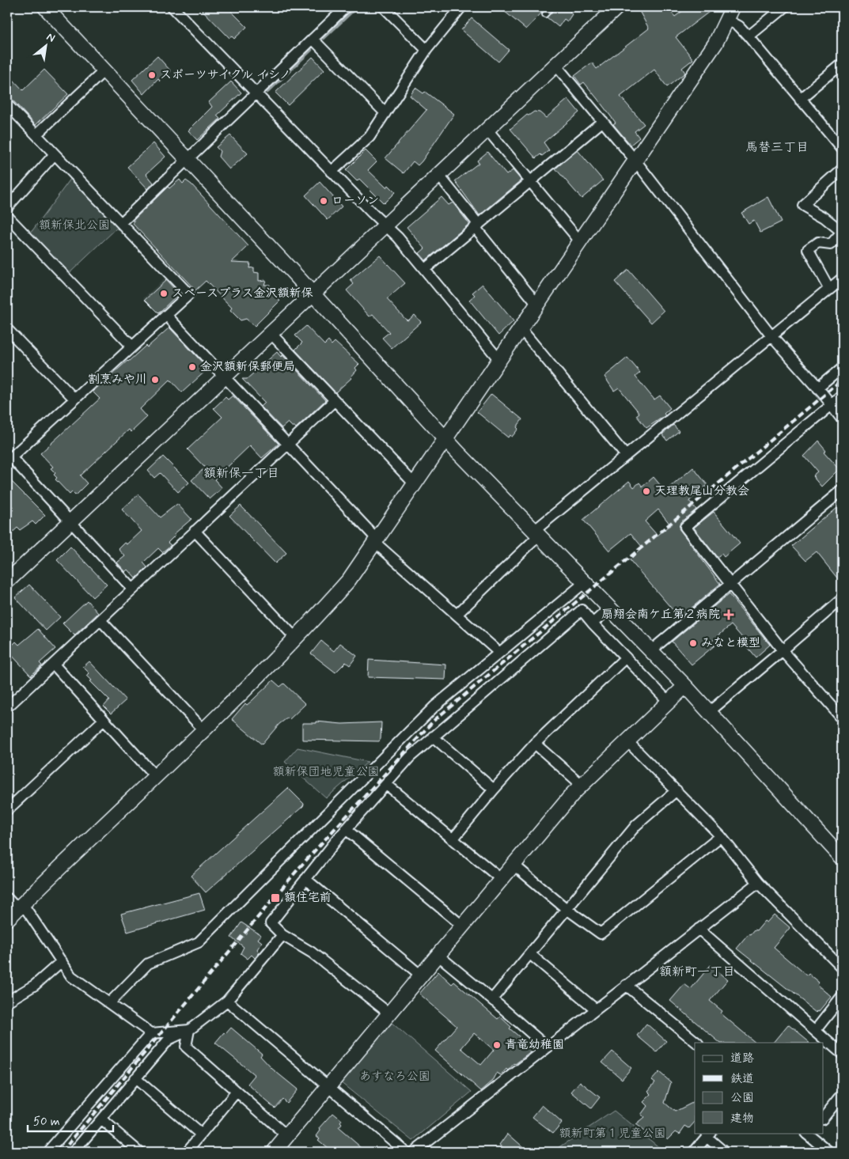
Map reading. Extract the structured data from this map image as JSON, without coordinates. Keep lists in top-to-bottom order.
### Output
{
  "districts": ["馬替三丁目", "額新保一丁目", "額新町一丁目"],
  "parks": [
    "額新保北公園",
    "額新保団地児童公園",
    "あすなろ公園",
    "額新町第１児童公園"
  ],
  "places": {
    "other": [
      "スポーツサイクル イシノ",
      "ローソン",
      "スペースプラス金沢額新保",
      "金沢額新保郵便局",
      "割烹みや川",
      "天理教尾山分教会",
      "みなと模型",
      "青竜幼稚園"
    ],
    "health": ["扇翔会南ケ丘第２病院"],
    "transit": ["額住宅前"]
  },
  "legend": [
    "道路",
    "鉄道",
    "公園",
    "建物"
  ],
  "scale_bar": "50 m",
  "north": "top right"
}
